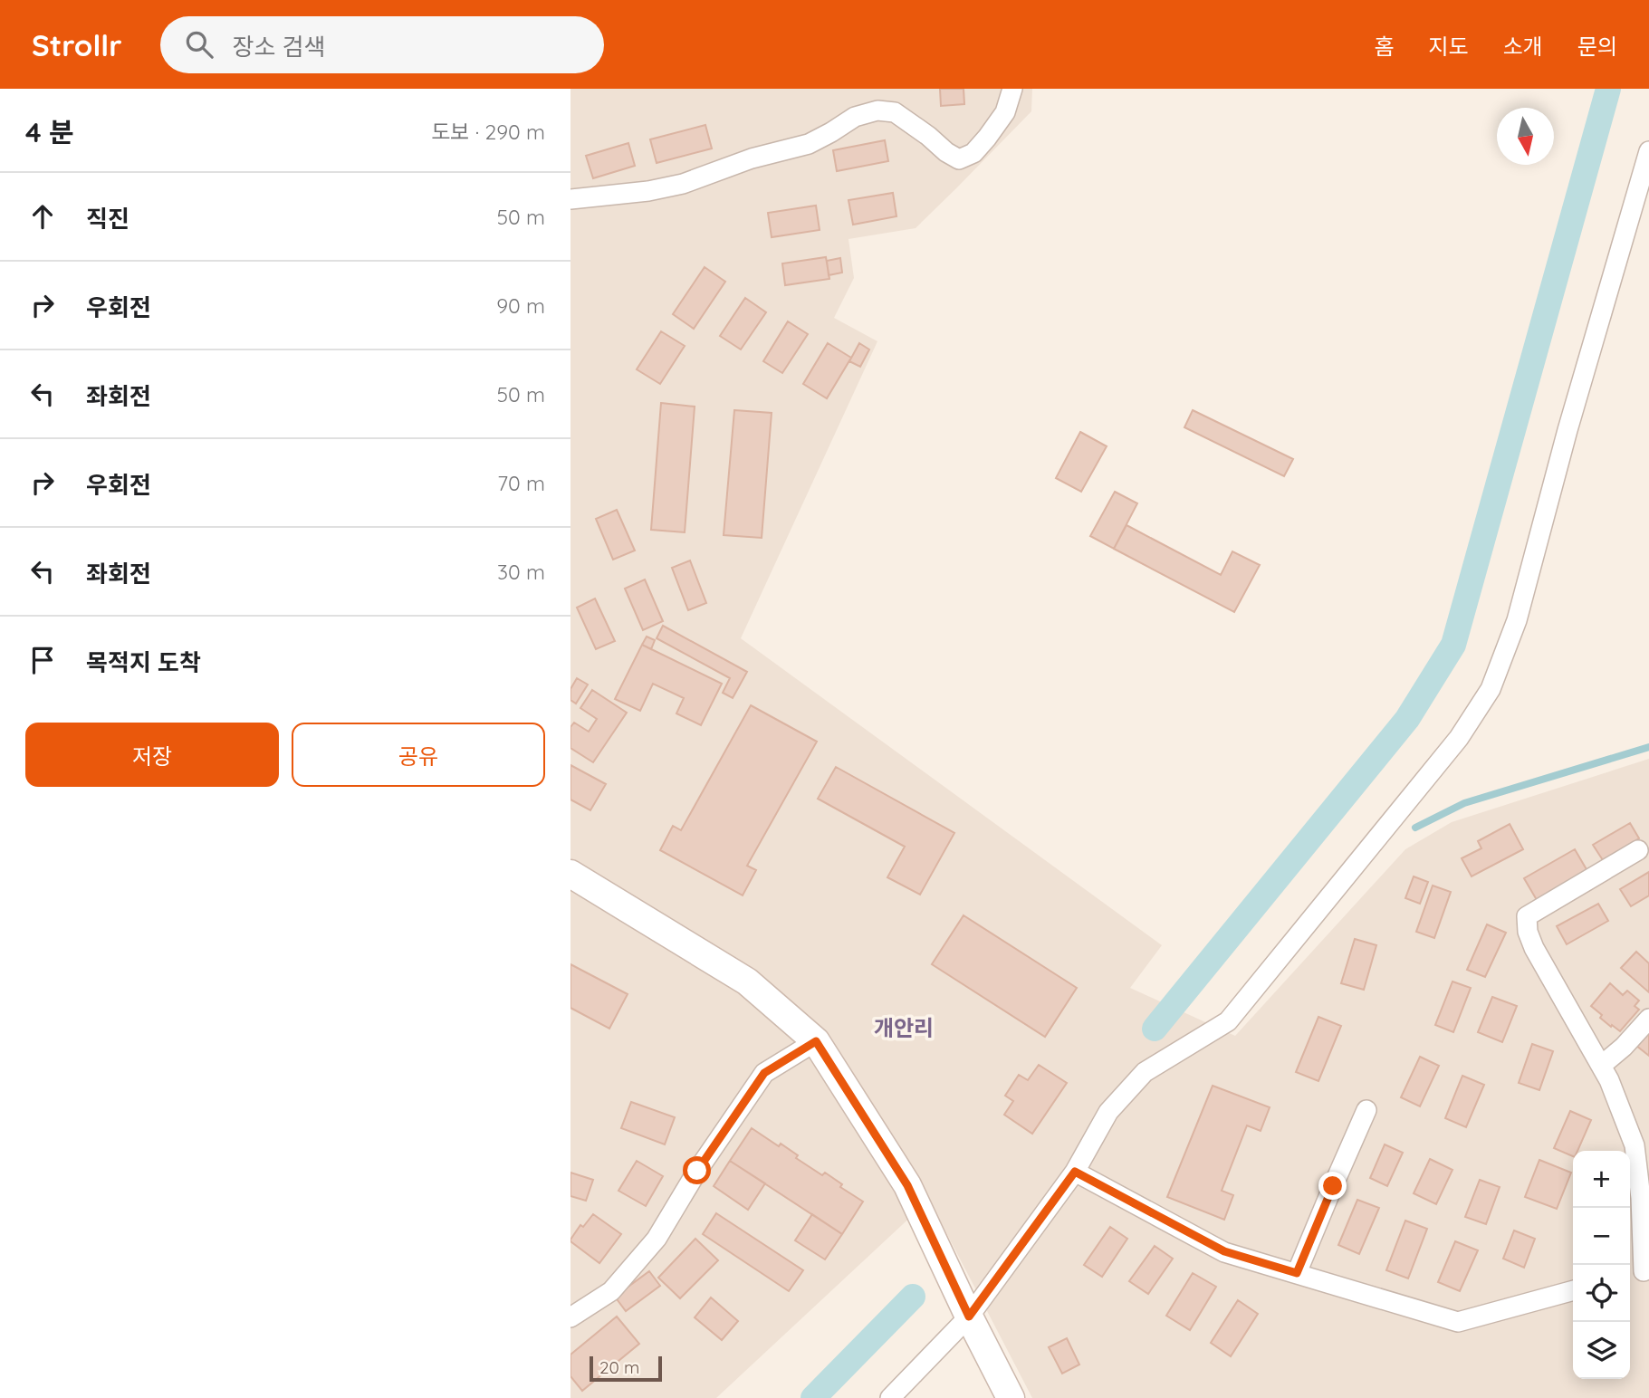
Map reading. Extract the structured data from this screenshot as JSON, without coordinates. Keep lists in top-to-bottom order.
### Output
{
  "districts": ["개안리"],
  "scale_bar": "20 m",
  "north": "bottom",
  "page": {
    "header": "Strollr",
    "search": "장소 검색",
    "nav": [
      "홈",
      "지도",
      "소개",
      "문의"
    ],
    "heading": ["4 분", "도보 · 290 m"],
    "list": [
      ["직진", "50 m"],
      ["우회전", "90 m"],
      ["좌회전", "50 m"],
      ["우회전", "70 m"],
      ["좌회전", "30 m"],
      "목적지 도착"
    ],
    "buttons": ["저장", "공유"],
    "map_buttons": ["+", "−"],
    "scale": "20 m"
  }
}
